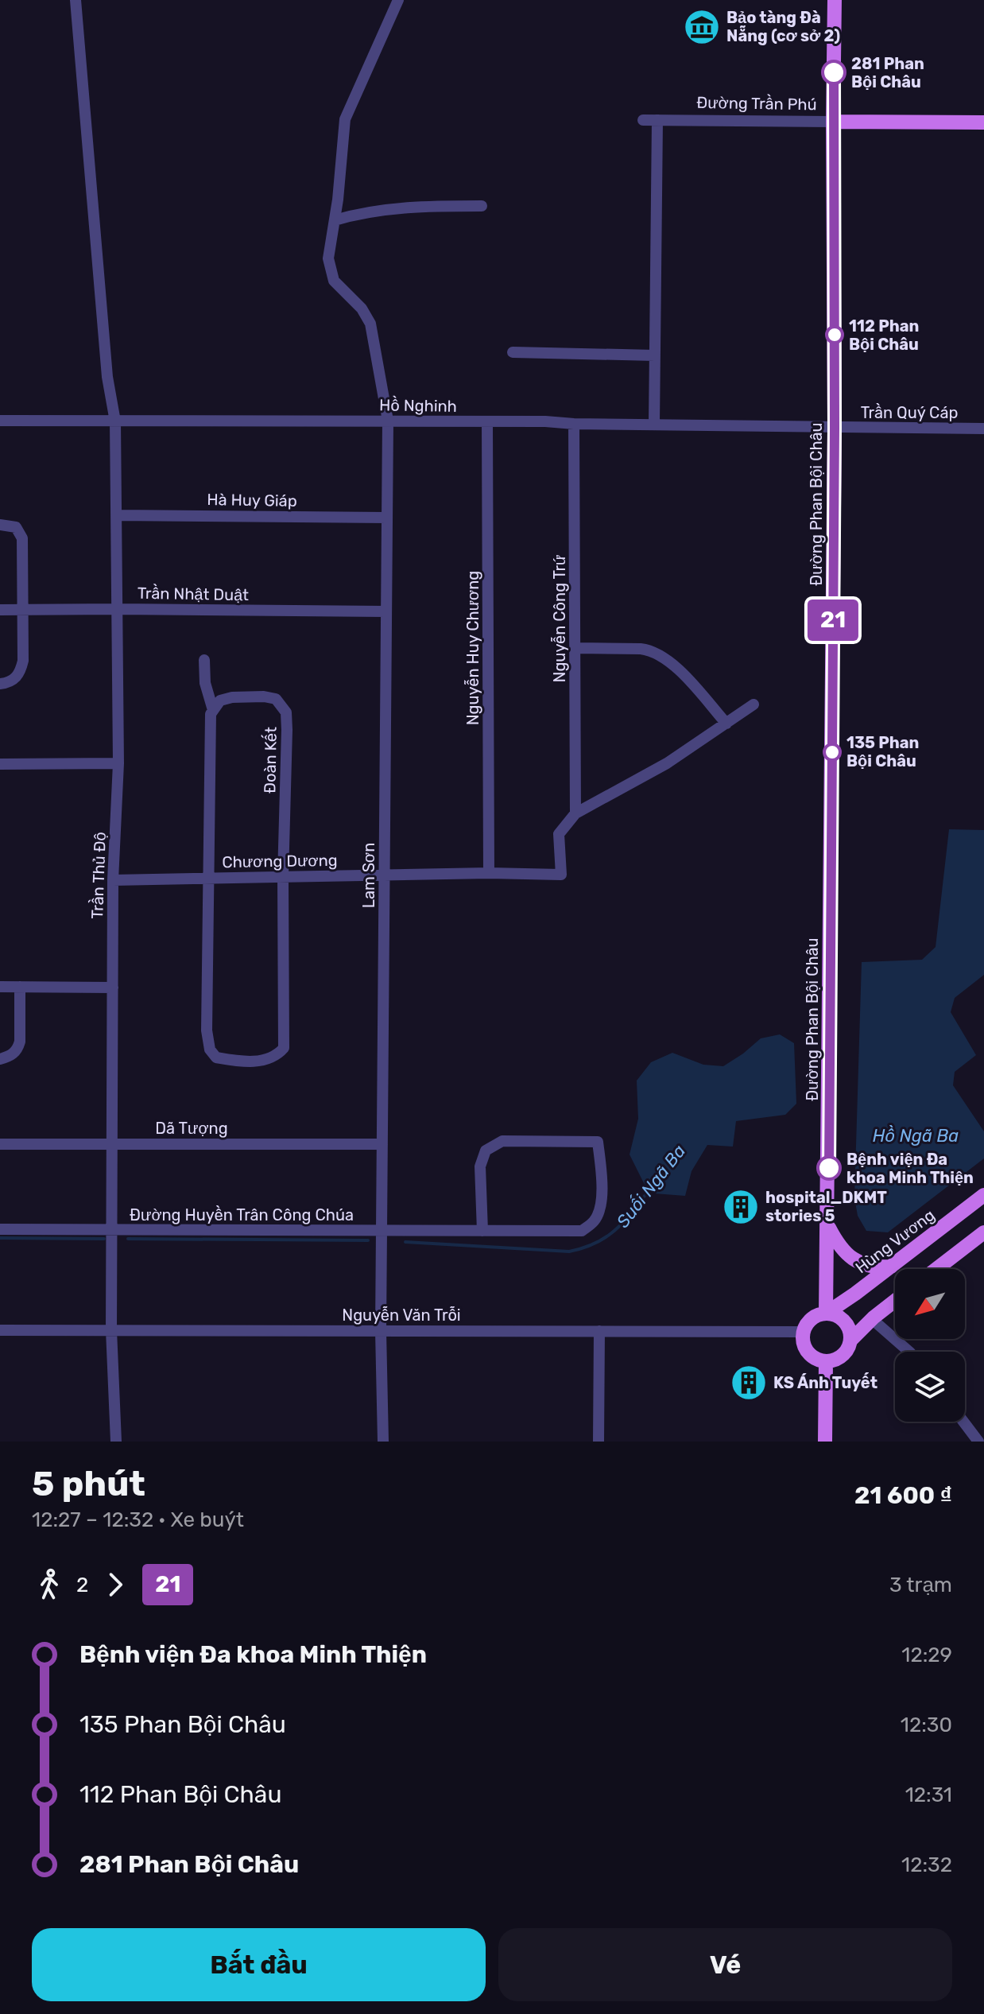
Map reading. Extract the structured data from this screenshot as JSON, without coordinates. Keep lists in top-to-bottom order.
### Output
{
  "streets": {
    "main road": ["Đường Trần Phú", "Đường Phan Bội Châu", "Hùng Vương"],
    "street": [
      "Hồ Nghinh",
      "Trần Quý Cáp",
      "Hà Huy Giáp",
      "Trần Nhật Duật",
      "Nguyễn Công Trứ",
      "Nguyễn Huy Chương",
      "Đoàn Kết",
      "Chương Dương",
      "Trần Thủ Độ",
      "Lam Sơn",
      "Dã Tượng",
      "Đường Huyền Trân Công Chúa",
      "Nguyễn Văn Trỗi"
    ]
  },
  "crossings": [
    ["Đường Trần Phú", "Đường Phan Bội Châu"],
    ["Hồ Nghinh", "Trần Quý Cáp"],
    ["Hồ Nghinh", "Đường Phan Bội Châu"],
    ["Hồ Nghinh", "Nguyễn Công Trứ"],
    ["Hồ Nghinh", "Nguyễn Huy Chương"],
    ["Hồ Nghinh", "Trần Thủ Độ"],
    ["Hồ Nghinh", "Lam Sơn"],
    ["Trần Quý Cáp", "Đường Phan Bội Châu"],
    ["Hà Huy Giáp", "Trần Thủ Độ"],
    ["Hà Huy Giáp", "Lam Sơn"],
    ["Đường Phan Bội Châu", "Hùng Vương"],
    ["Đường Phan Bội Châu", "Nguyễn Văn Trỗi"],
    ["Trần Nhật Duật", "Trần Thủ Độ"],
    ["Trần Nhật Duật", "Lam Sơn"],
    ["Nguyễn Công Trứ", "Chương Dương"],
    ["Nguyễn Huy Chương", "Chương Dương"],
    ["Đoàn Kết", "Chương Dương"],
    ["Chương Dương", "Trần Thủ Độ"],
    ["Chương Dương", "Lam Sơn"],
    ["Trần Thủ Độ", "Dã Tượng"],
    ["Trần Thủ Độ", "Đường Huyền Trân Công Chúa"],
    ["Trần Thủ Độ", "Nguyễn Văn Trỗi"],
    ["Lam Sơn", "Dã Tượng"],
    ["Lam Sơn", "Đường Huyền Trân Công Chúa"],
    ["Lam Sơn", "Nguyễn Văn Trỗi"],
    ["Hùng Vương", "Nguyễn Văn Trỗi"]
  ],
  "water": ["Hồ Ngã Ba", "Suối Ngã Ba"],
  "places": {
    "museum": ["Bảo tàng Đà Nẵng (cơ sở 2)"],
    "other": [
      "281 Phan Bội Châu",
      "112 Phan Bội Châu",
      "135 Phan Bội Châu",
      "Bệnh viện Đa khoa Minh Thiện"
    ],
    "building": ["hospital_DKMT stories 5", "KS Ánh Tuyết"]
  },
  "lines": ["bus line 21"],
  "north": "bottom left",
  "page": {
    "on_map": "21",
    "heading": ["5 phút", "12:27 – 12:32 · Xe buýt", "21 600 ₫"],
    "legs": ["2", "21", "3 trạm"],
    "list": [
      {
        "name": "Bệnh viện Đa khoa Minh Thiện",
        "value": "12:29"
      },
      {
        "name": "135 Phan Bội Châu",
        "value": "12:30"
      },
      {
        "name": "112 Phan Bội Châu",
        "value": "12:31"
      },
      {
        "name": "281 Phan Bội Châu",
        "value": "12:32"
      }
    ],
    "buttons": ["Bắt đầu", "Vé"]
  }
}
